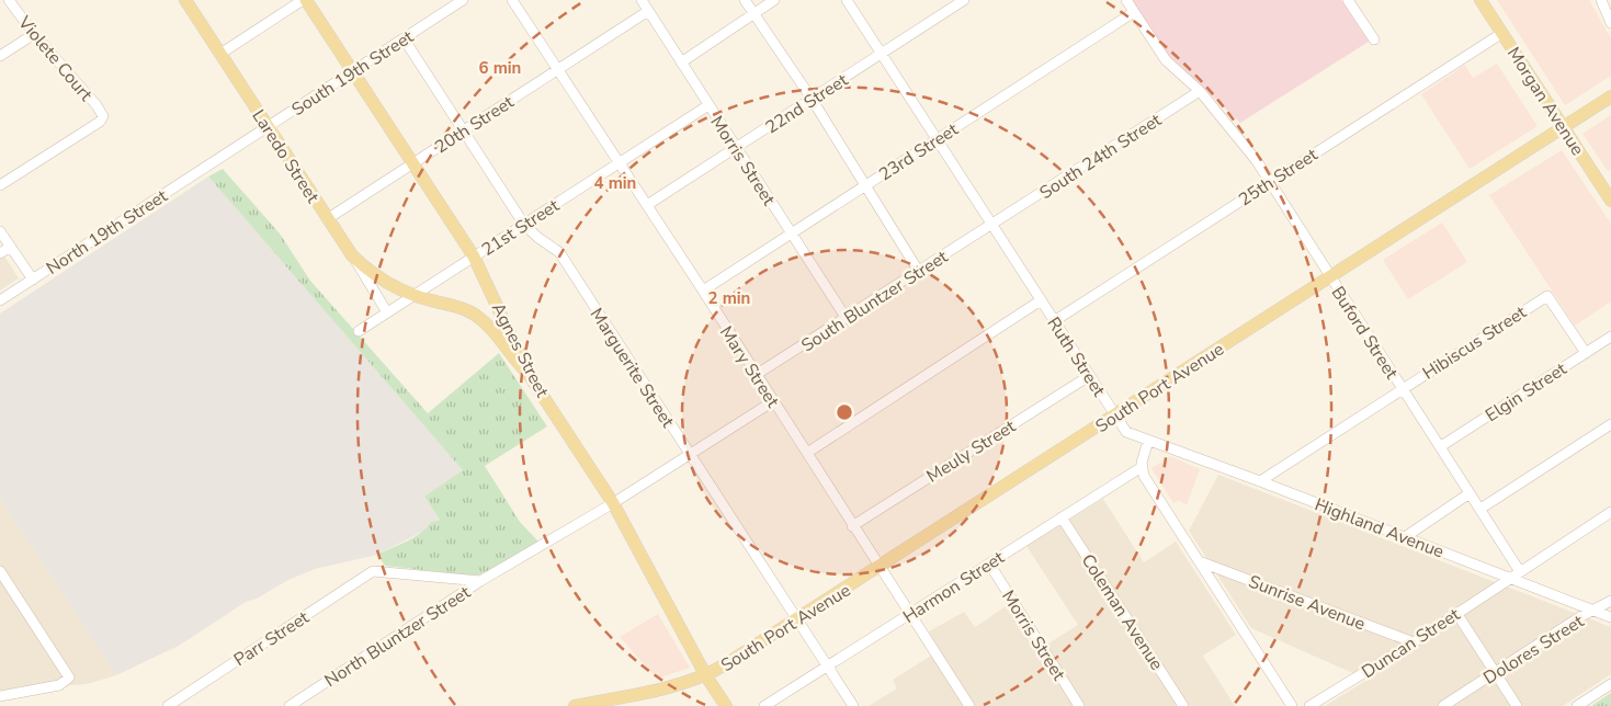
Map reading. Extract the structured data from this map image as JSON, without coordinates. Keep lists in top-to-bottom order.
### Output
{
  "streets": {
    "main road": [
      "Morgan Avenue",
      "Laredo Street",
      "Agnes Street",
      "South Port Avenue"
    ],
    "street": [
      "Violete Court",
      "South 19th Street",
      "22nd Street",
      "20th Street",
      "23rd Street",
      "South 24th Street",
      "Morris Street",
      "25th Street",
      "21st Street",
      "North 19th Street",
      "South Bluntzer Street",
      "Buford Street",
      "Hibiscus Street",
      "Ruth Street",
      "Mary Street",
      "Marguerite Street",
      "Elgin Street",
      "Meuly Street",
      "Highland Avenue",
      "Harmon Street",
      "Sunrise Avenue",
      "Coleman Avenue",
      "North Bluntzer Street",
      "Parr Street",
      "Duncan Street",
      "Dolores Street"
    ]
  },
  "crossings": [
    ["South 19th Street", "Laredo Street"],
    ["South 19th Street", "North 19th Street"],
    ["South 19th Street", "Agnes Street"],
    ["South 19th Street", "Marguerite Street"],
    ["Morgan Avenue", "25th Street"],
    ["Morgan Avenue", "South Port Avenue"],
    ["22nd Street", "Morris Street"],
    ["22nd Street", "Ruth Street"],
    ["22nd Street", "Mary Street"],
    ["20th Street", "Laredo Street"],
    ["20th Street", "Morris Street"],
    ["20th Street", "Agnes Street"],
    ["20th Street", "Mary Street"],
    ["20th Street", "Marguerite Street"],
    ["23rd Street", "Morris Street"],
    ["23rd Street", "Buford Street"],
    ["23rd Street", "Ruth Street"],
    ["23rd Street", "Mary Street"],
    ["Laredo Street", "21st Street"],
    ["South 24th Street", "South Bluntzer Street"],
    ["South 24th Street", "Buford Street"],
    ["South 24th Street", "Ruth Street"],
    ["Morris Street", "21st Street"],
    ["Morris Street", "South Bluntzer Street"],
    ["Morris Street", "Harmon Street"],
    ["25th Street", "Buford Street"],
    ["25th Street", "Ruth Street"],
    ["21st Street", "Agnes Street"],
    ["21st Street", "Mary Street"],
    ["21st Street", "Marguerite Street"],
    ["South Bluntzer Street", "Ruth Street"],
    ["South Bluntzer Street", "Mary Street"],
    ["Buford Street", "Hibiscus Street"],
    ["Buford Street", "South Port Avenue"],
    ["Buford Street", "Elgin Street"],
    ["Buford Street", "Duncan Street"],
    ["Hibiscus Street", "Elgin Street"],
    ["Hibiscus Street", "Highland Avenue"],
    ["Agnes Street", "South Port Avenue"],
    ["Agnes Street", "North Bluntzer Street"],
    ["Ruth Street", "South Port Avenue"],
    ["Ruth Street", "Meuly Street"],
    ["Ruth Street", "Highland Avenue"],
    ["Mary Street", "South Port Avenue"],
    ["Mary Street", "Meuly Street"],
    ["Mary Street", "Harmon Street"],
    ["Marguerite Street", "South Port Avenue"],
    ["Marguerite Street", "Harmon Street"],
    ["Highland Avenue", "Duncan Street"],
    ["Highland Avenue", "Dolores Street"],
    ["Harmon Street", "Coleman Avenue"],
    ["Sunrise Avenue", "Duncan Street"],
    ["North Bluntzer Street", "Parr Street"]
  ],
  "rings": ["6 min", "4 min", "2 min"]
}
